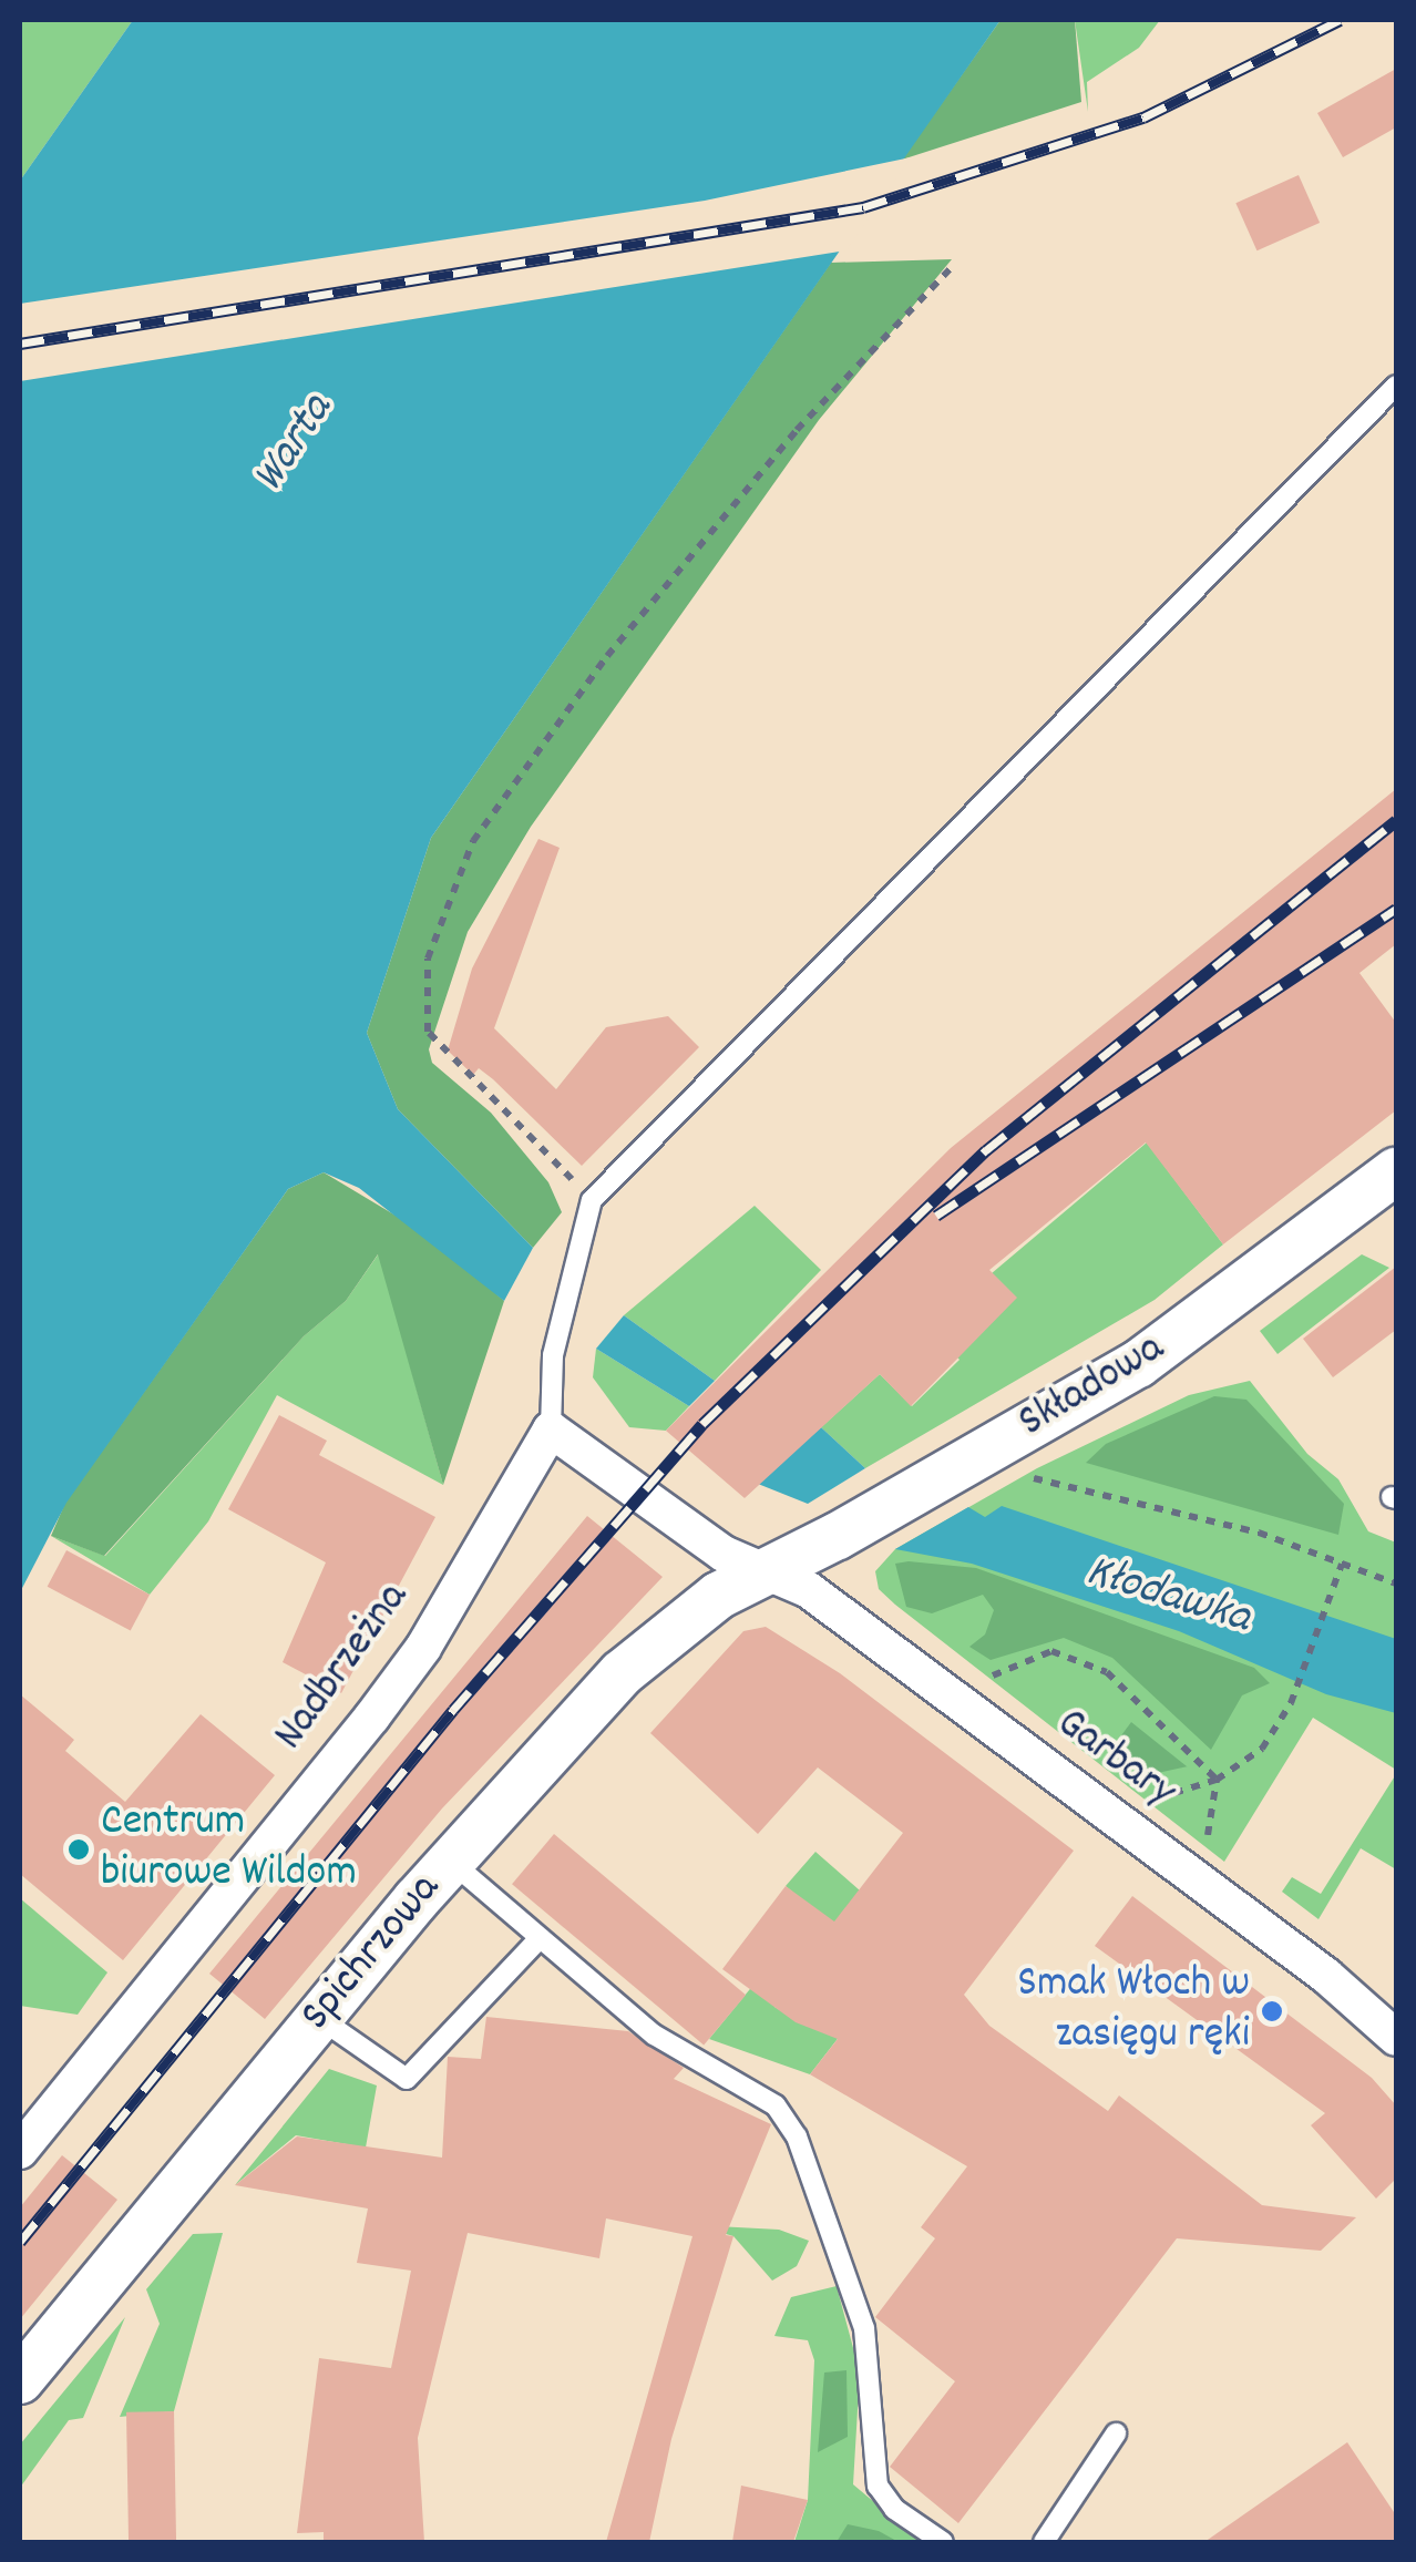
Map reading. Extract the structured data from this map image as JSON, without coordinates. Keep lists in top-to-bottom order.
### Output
{
  "streets": {
    "street": [
      "Składowa",
      "Nadbrzeżna",
      "Garbary",
      "Spichrzowa"
    ]
  },
  "crossings": [
    ["Składowa", "Garbary"],
    ["Składowa", "Spichrzowa"],
    ["Nadbrzeżna", "Garbary"],
    ["Garbary", "Spichrzowa"]
  ],
  "water": ["Warta", "Kłodawka"],
  "places": ["Centrum biurowe Wildom", "Smak Włoch w zasięgu ręki"]
}
